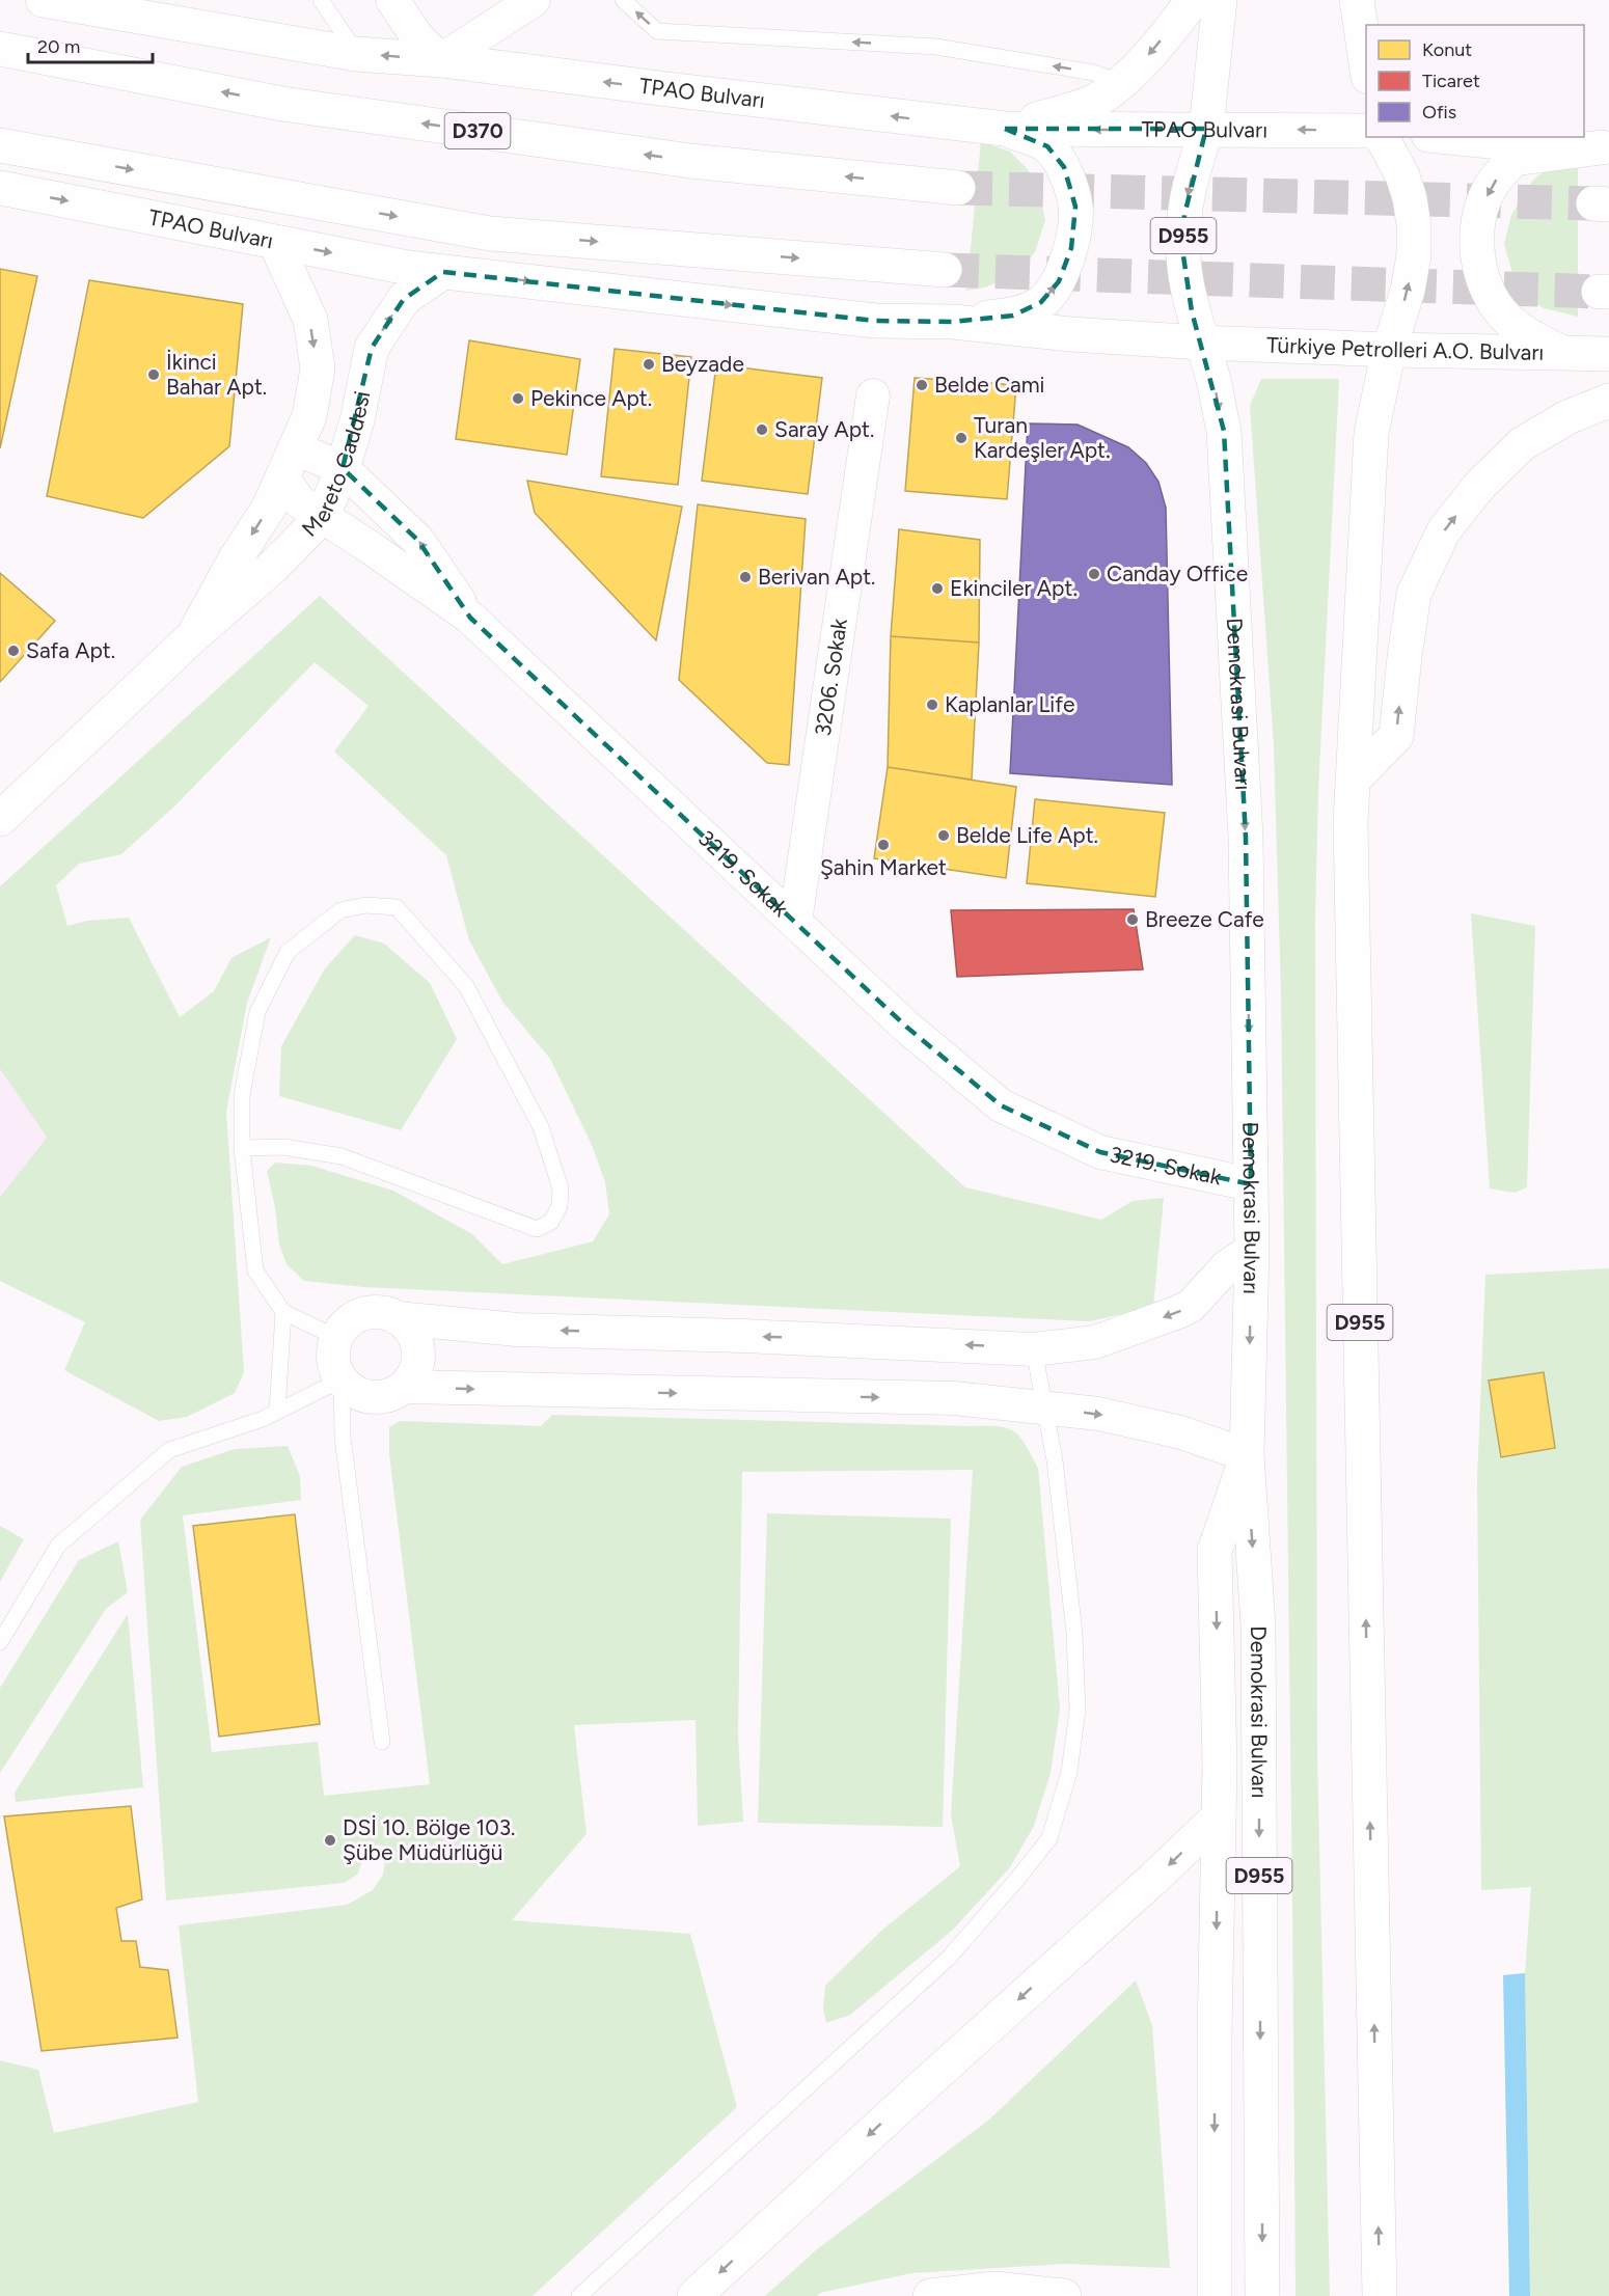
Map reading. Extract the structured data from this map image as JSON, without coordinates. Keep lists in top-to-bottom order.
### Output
{
  "streets": {
    "main road": [
      "TPAO Bulvarı",
      "D370",
      "D955",
      "Türkiye Petrolleri A.O. Bulvarı",
      "Mereto Caddesi",
      "Demokrasi Bulvarı"
    ],
    "street": ["3206. Sokak", "3219. Sokak"]
  },
  "crossings": [
    ["TPAO Bulvarı", "Türkiye Petrolleri A.O. Bulvarı"],
    ["TPAO Bulvarı", "Mereto Caddesi"],
    ["TPAO Bulvarı", "Demokrasi Bulvarı"],
    ["D955", "Türkiye Petrolleri A.O. Bulvarı"],
    ["Türkiye Petrolleri A.O. Bulvarı", "Demokrasi Bulvarı"],
    ["Mereto Caddesi", "3219. Sokak"],
    ["3206. Sokak", "3219. Sokak"],
    ["Demokrasi Bulvarı", "3219. Sokak"]
  ],
  "places": [
    "Beyzade",
    "İkinci Bahar Apt.",
    "Belde Cami",
    "Pekince Apt.",
    "Saray Apt.",
    "Turan Kardeşler Apt.",
    "Canday Office",
    "Berivan Apt.",
    "Ekinciler Apt.",
    "Safa Apt.",
    "Kaplanlar Life",
    "Belde Life Apt.",
    "Şahin Market",
    "Breeze Cafe",
    "DSİ 10. Bölge 103. Şübe Müdürlüğü"
  ],
  "legend": ["Konut", "Ticaret", "Ofis"],
  "scale_bar": "20 m"
}
